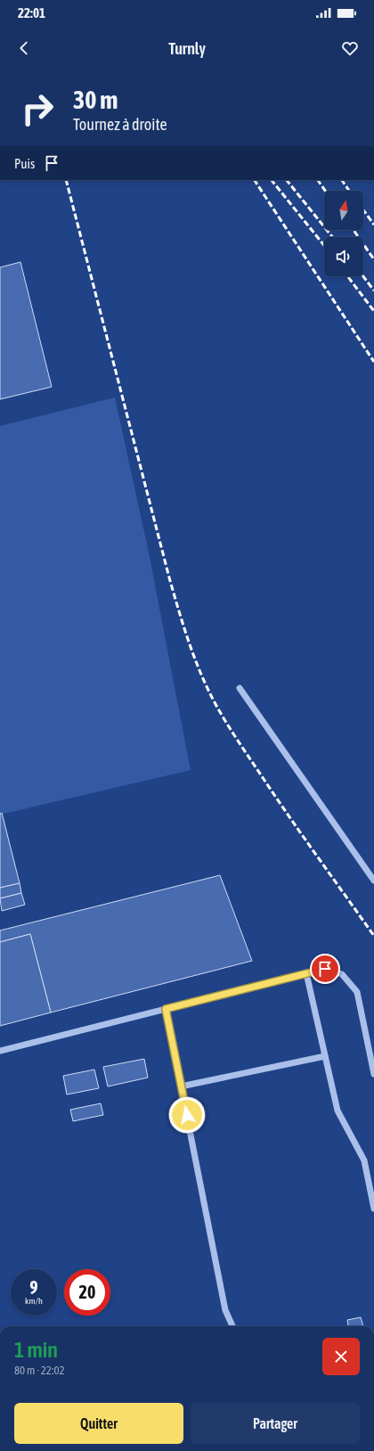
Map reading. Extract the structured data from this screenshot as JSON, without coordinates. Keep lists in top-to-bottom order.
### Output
{
  "north": "top",
  "page": {
    "status": "22:01",
    "header": "Turnly",
    "turn": ["30 m", "Tournez à droite"],
    "then": "Puis",
    "speed": "9 km/h",
    "limit": "20",
    "heading": ["1 min", "80 m · 22:02"],
    "buttons": ["Quitter", "Partager"]
  }
}
